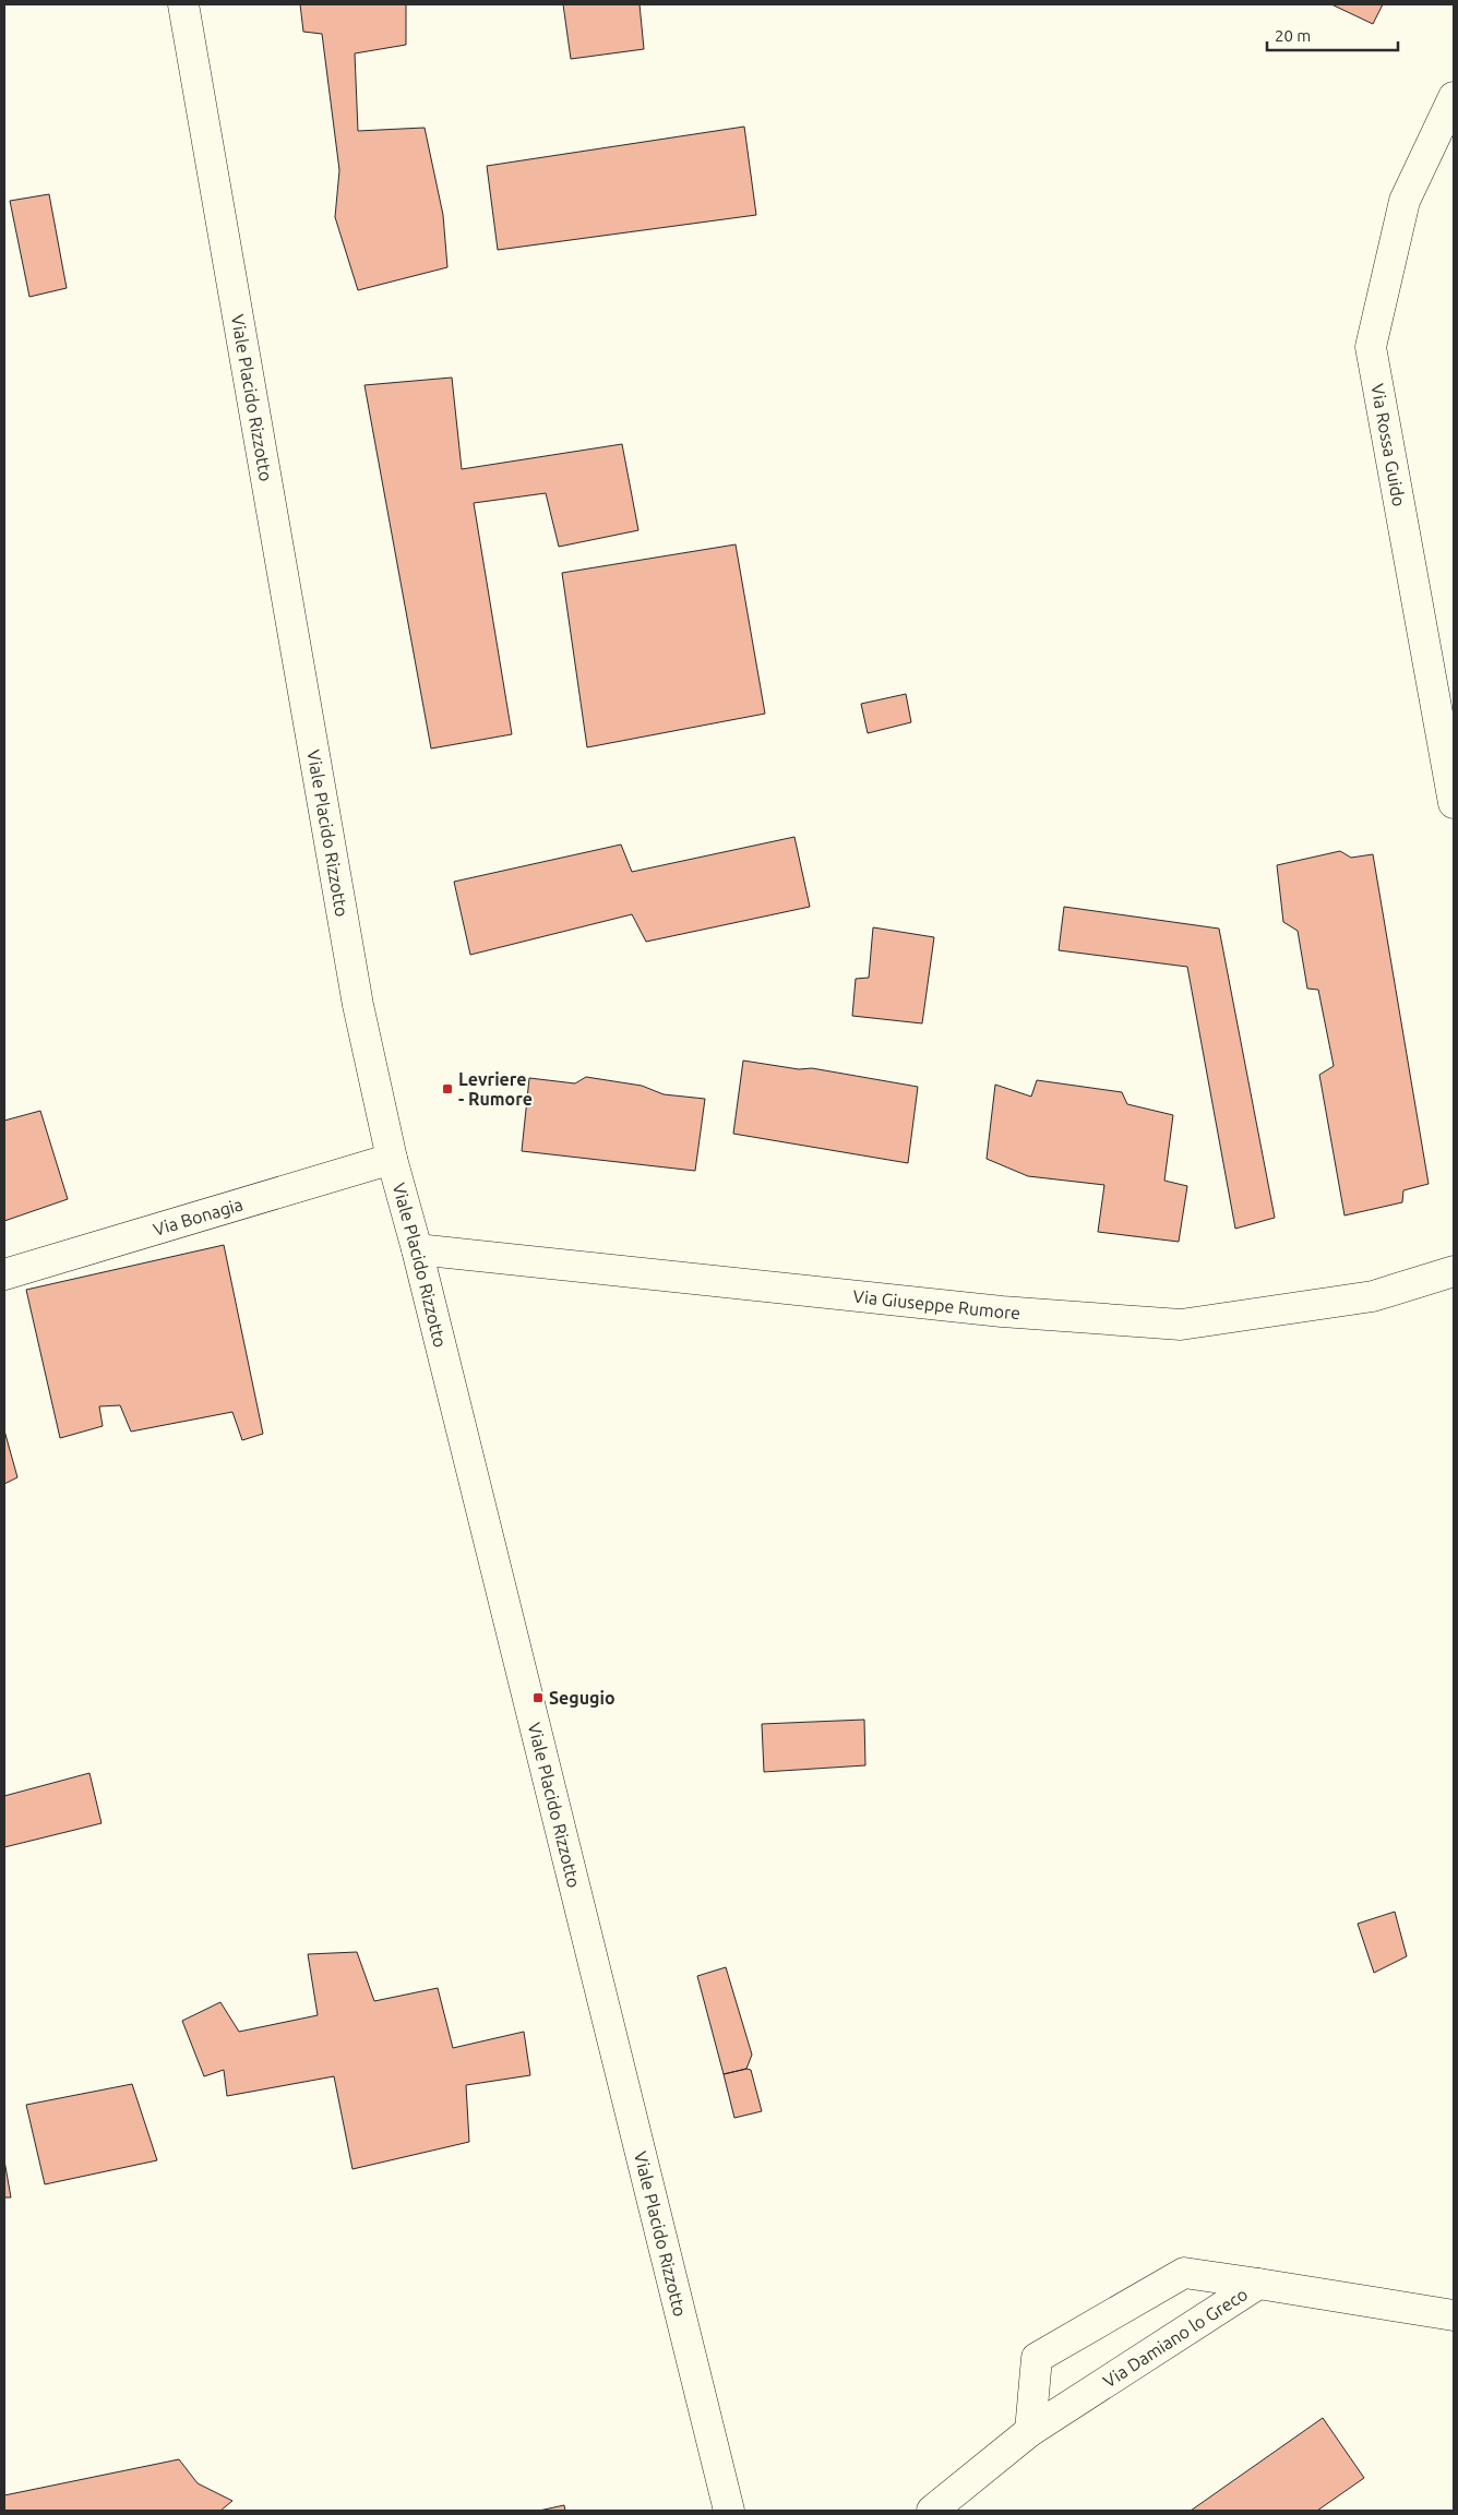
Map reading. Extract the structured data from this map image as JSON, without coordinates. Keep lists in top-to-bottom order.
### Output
{
  "streets": {
    "street": [
      "Viale Placido Rizzotto",
      "Via Rossa Guido",
      "Via Bonagia",
      "Via Giuseppe Rumore",
      "Via Damiano lo Greco"
    ]
  },
  "crossings": [
    ["Viale Placido Rizzotto", "Via Bonagia"],
    ["Viale Placido Rizzotto", "Via Giuseppe Rumore"]
  ],
  "places": {
    "transit": ["Levriere - Rumore", "Segugio"]
  },
  "scale_bar": "20 m"
}
